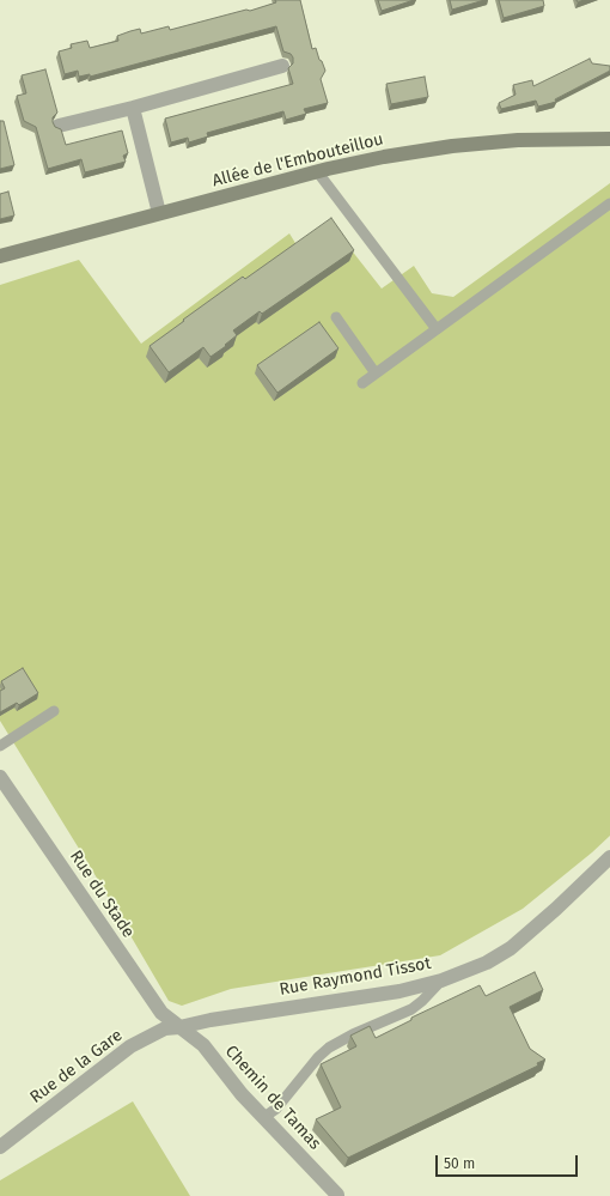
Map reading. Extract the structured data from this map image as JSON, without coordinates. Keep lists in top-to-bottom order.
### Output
{
  "streets": {
    "street": [
      "Allée de l'Embouteillou",
      "Rue du Stade",
      "Rue Raymond Tissot",
      "Rue de la Gare",
      "Chemin de Tamas"
    ]
  },
  "crossings": [
    ["Rue du Stade", "Rue Raymond Tissot"],
    ["Rue du Stade", "Rue de la Gare"],
    ["Rue du Stade", "Chemin de Tamas"],
    ["Rue Raymond Tissot", "Rue de la Gare"],
    ["Rue Raymond Tissot", "Chemin de Tamas"],
    ["Rue de la Gare", "Chemin de Tamas"]
  ],
  "scale_bar": "50 m"
}
